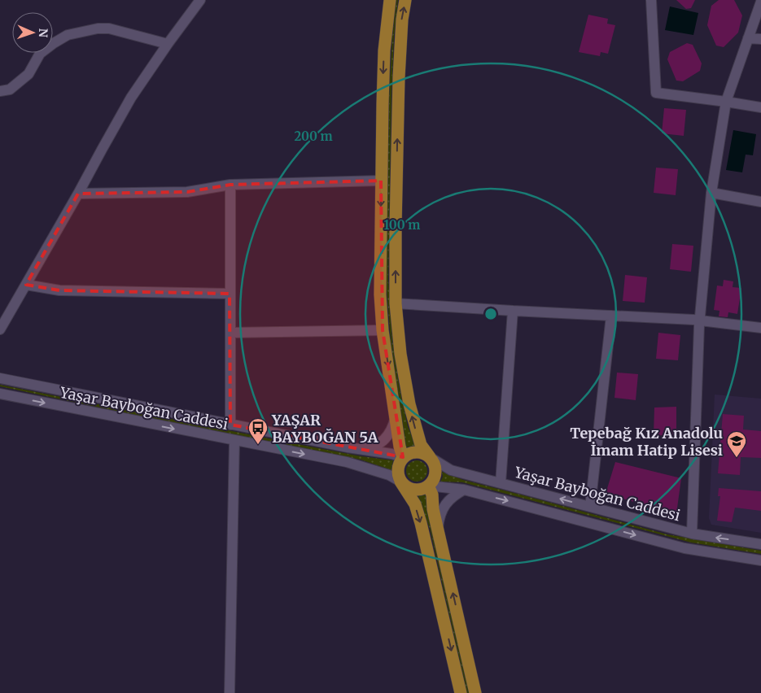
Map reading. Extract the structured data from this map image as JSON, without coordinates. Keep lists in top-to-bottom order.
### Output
{
  "streets": {
    "street": ["Yaşar Bayboğan Caddesi"]
  },
  "places": {
    "bus stop": ["YAŞAR BAYBOĞAN 5A"],
    "school or university": ["Tepebağ Kız Anadolu İmam Hatip Lisesi"]
  },
  "north": "right",
  "rings": ["200 m", "100 m"]
}
